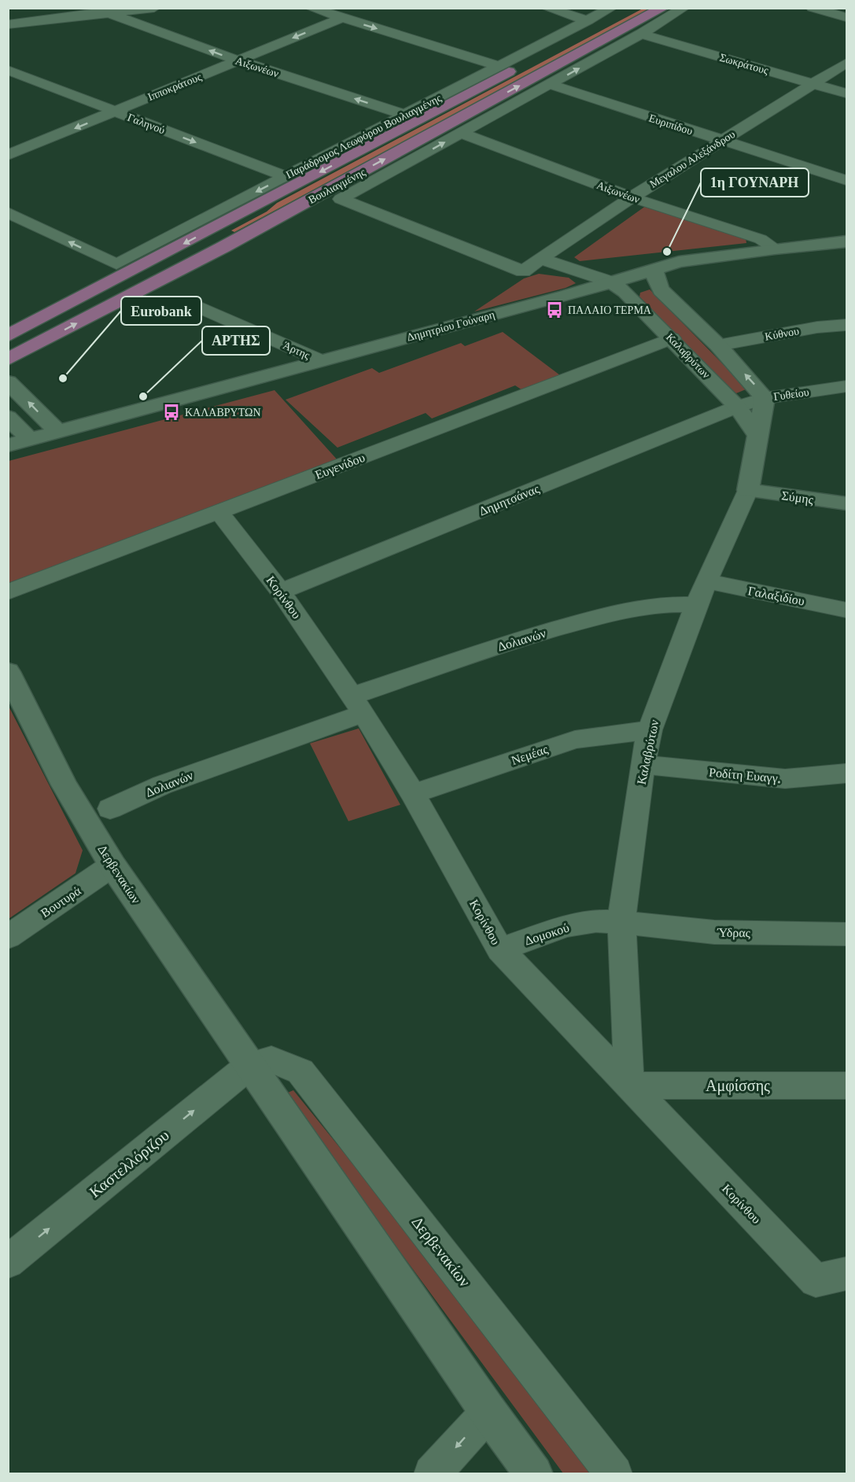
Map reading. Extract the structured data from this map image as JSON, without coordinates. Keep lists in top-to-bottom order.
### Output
{
  "streets": {
    "main road": ["Βουλιαγμένης"],
    "street": [
      "Σωκράτους",
      "Αιξωνέων",
      "Ιπποκράτους",
      "Γαληνού",
      "Ευριπίδου",
      "Παράδρομος Λεωφόρου Βουλιαγμένης",
      "Μεγαλου Αλεξάνδρου",
      "Δημητρίου Γούναρη",
      "Κύθνου",
      "Άρτης",
      "Καλαβρύτων",
      "Γυθείου",
      "Ευγενίδου",
      "Σύμης",
      "Δημητσάνας",
      "Γαλαξιδίου",
      "Κορίνθου",
      "Δολιανών",
      "Νεμέας",
      "Ροδίτη Ευαγγ.",
      "Δερβενακίων",
      "Βουτυρά",
      "Ύδρας",
      "Δομοκού",
      "Αμφίσσης",
      "Καστελλόριζου"
    ]
  },
  "crossings": [
    ["Σωκράτους", "Μεγαλου Αλεξάνδρου"],
    ["Αιξωνέων", "Ιπποκράτους"],
    ["Αιξωνέων", "Παράδρομος Λεωφόρου Βουλιαγμένης"],
    ["Αιξωνέων", "Μεγαλου Αλεξάνδρου"],
    ["Αιξωνέων", "Δημητρίου Γούναρη"],
    ["Ιπποκράτους", "Γαληνού"],
    ["Γαληνού", "Παράδρομος Λεωφόρου Βουλιαγμένης"],
    ["Ευριπίδου", "Μεγαλου Αλεξάνδρου"],
    ["Δημητρίου Γούναρη", "Άρτης"],
    ["Δημητρίου Γούναρη", "Καλαβρύτων"],
    ["Καλαβρύτων", "Γυθείου"],
    ["Καλαβρύτων", "Ευγενίδου"],
    ["Καλαβρύτων", "Σύμης"],
    ["Καλαβρύτων", "Δημητσάνας"],
    ["Καλαβρύτων", "Γαλαξιδίου"],
    ["Καλαβρύτων", "Κορίνθου"],
    ["Καλαβρύτων", "Δολιανών"],
    ["Καλαβρύτων", "Νεμέας"],
    ["Καλαβρύτων", "Ροδίτη Ευαγγ."],
    ["Καλαβρύτων", "Ύδρας"],
    ["Καλαβρύτων", "Δομοκού"],
    ["Καλαβρύτων", "Αμφίσσης"],
    ["Γυθείου", "Δημητσάνας"],
    ["Ευγενίδου", "Κορίνθου"],
    ["Δημητσάνας", "Κορίνθου"],
    ["Κορίνθου", "Δολιανών"],
    ["Κορίνθου", "Νεμέας"],
    ["Κορίνθου", "Δομοκού"],
    ["Κορίνθου", "Αμφίσσης"],
    ["Δερβενακίων", "Βουτυρά"],
    ["Δερβενακίων", "Καστελλόριζου"],
    ["Ύδρας", "Δομοκού"]
  ],
  "one_way": ["Γαληνού", "Παράδρομος Λεωφόρου Βουλιαγμένης", "Καστελλόριζου"],
  "places": {
    "other": ["1η ΓΟΥΝΑΡΗ", "Eurobank", "ΑΡΤΗΣ"],
    "bus stop": ["ΠΑΛΑΙΟ ΤΕΡΜΑ", "ΚΑΛΑΒΡΥΤΩΝ"]
  }
}
